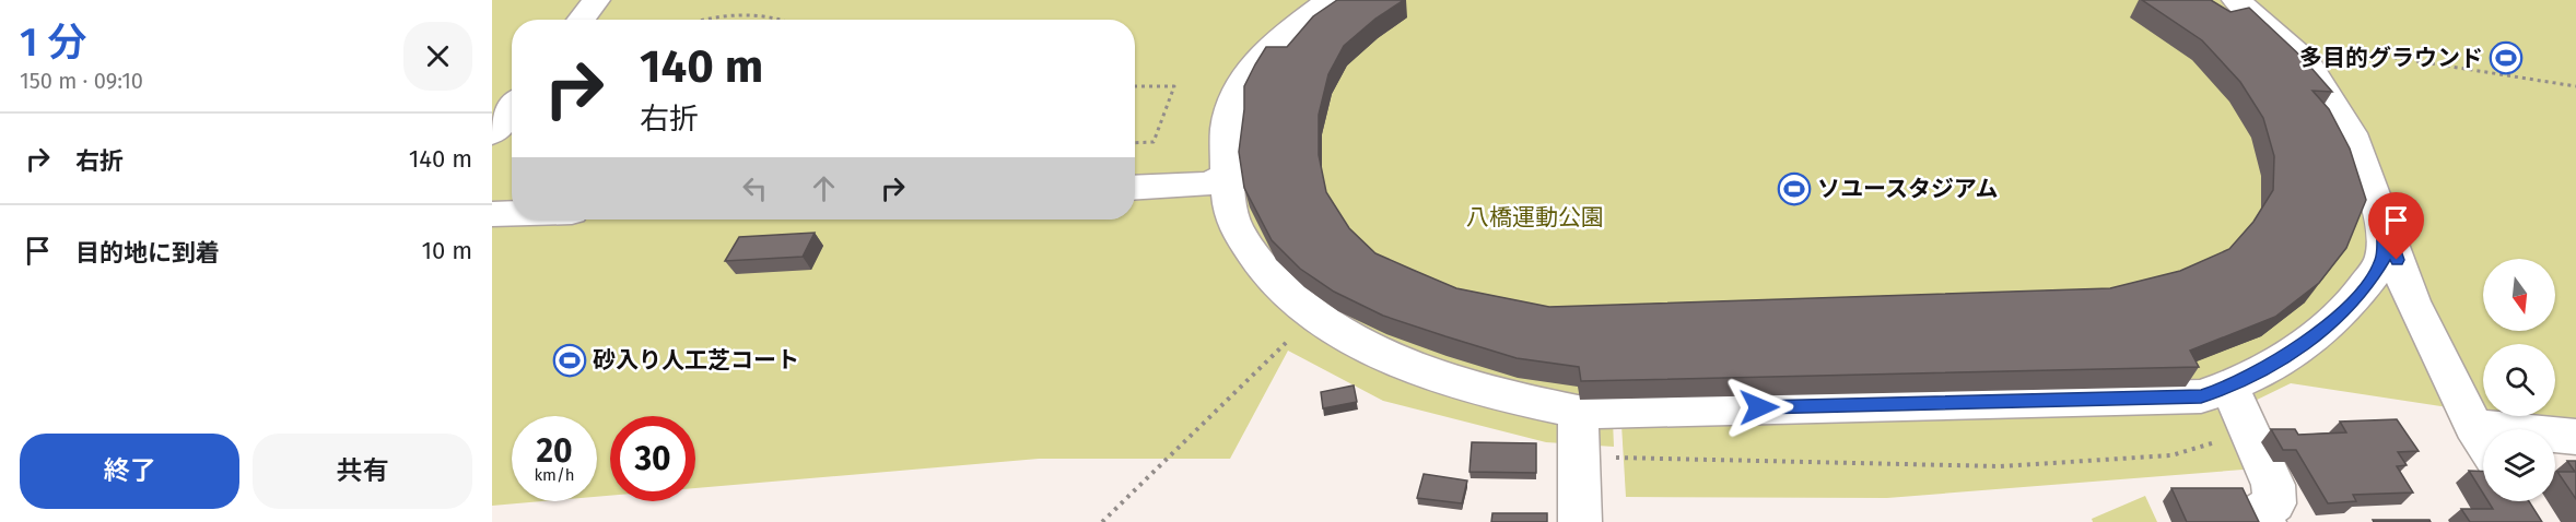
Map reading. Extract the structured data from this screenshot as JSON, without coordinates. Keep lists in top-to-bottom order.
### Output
{
  "parks": ["八橋運動公園"],
  "places": {
    "sports": ["多目的グラウンド", "ソユースタジアム", "砂入り人工芝コート"]
  },
  "north": "bottom",
  "page": {
    "heading": ["1 分", "150 m · 09:10"],
    "turn": ["140 m", "右折"],
    "list": [
      {
        "name": "右折",
        "value": "140 m"
      },
      {
        "name": "目的地に到着",
        "value": "10 m"
      }
    ],
    "speed": "20 km/h",
    "limit": "30",
    "buttons": ["終了", "共有"]
  }
}
